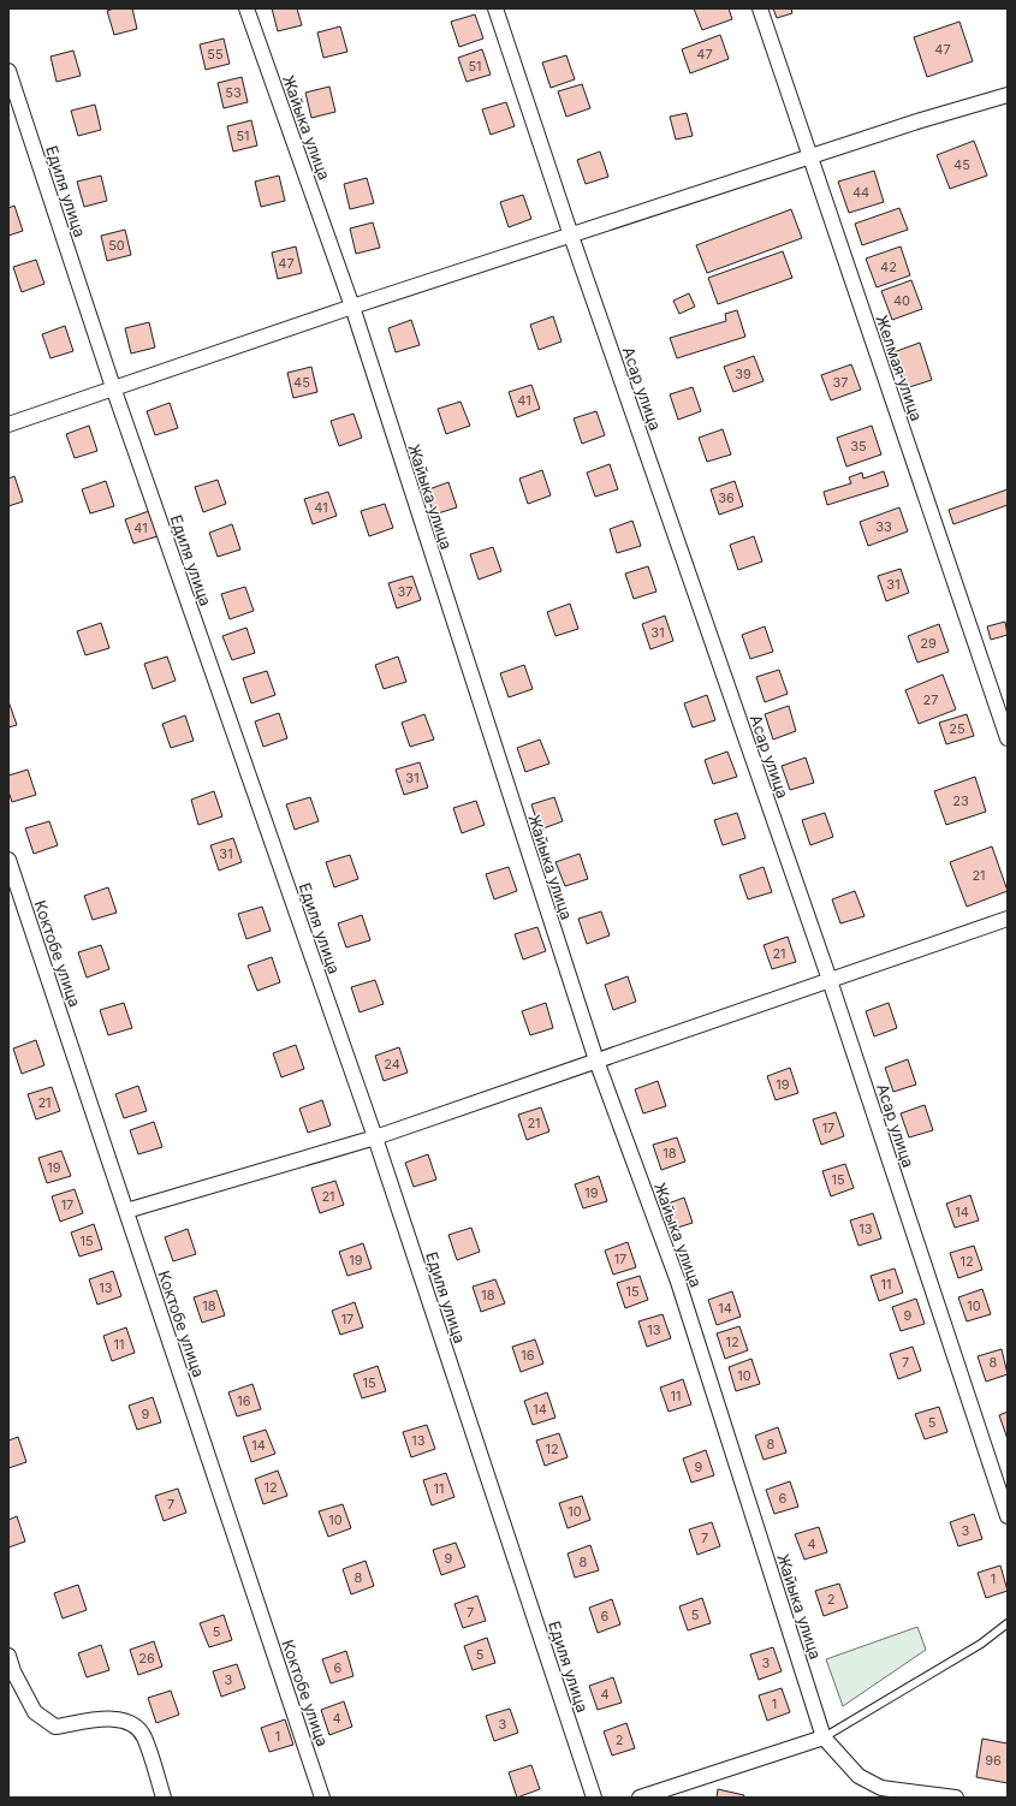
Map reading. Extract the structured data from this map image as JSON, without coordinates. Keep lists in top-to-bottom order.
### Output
{
  "streets": {
    "street": [
      "Жайыка улица",
      "Едиля улица",
      "Желмая улица",
      "Асар улица",
      "Коктобе улица"
    ]
  },
  "house_numbers": [
    "47",
    "55",
    "47",
    "51",
    "53",
    "51",
    "45",
    "44",
    "50",
    "47",
    "42",
    "40",
    "39",
    "45",
    "37",
    "41",
    "35",
    "36",
    "41",
    "33",
    "41",
    "31",
    "37",
    "31",
    "29",
    "27",
    "25",
    "31",
    "23",
    "31",
    "21",
    "21",
    "24",
    "19",
    "21",
    "21",
    "17",
    "18",
    "19",
    "15",
    "19",
    "21",
    "17",
    "14",
    "13",
    "15",
    "17",
    "19",
    "12",
    "11",
    "13",
    "15",
    "18",
    "18",
    "10",
    "14",
    "9",
    "17",
    "13",
    "12",
    "11",
    "16",
    "7",
    "8",
    "10",
    "15",
    "11",
    "16",
    "14",
    "9",
    "5",
    "13",
    "8",
    "14",
    "12",
    "9",
    "12",
    "11",
    "6",
    "7",
    "10",
    "10",
    "3",
    "7",
    "4",
    "9",
    "8",
    "8",
    "1",
    "2",
    "7",
    "5",
    "6",
    "5",
    "5",
    "26",
    "3",
    "6",
    "3",
    "4",
    "1",
    "4",
    "3",
    "1",
    "2",
    "96"
  ]
}
